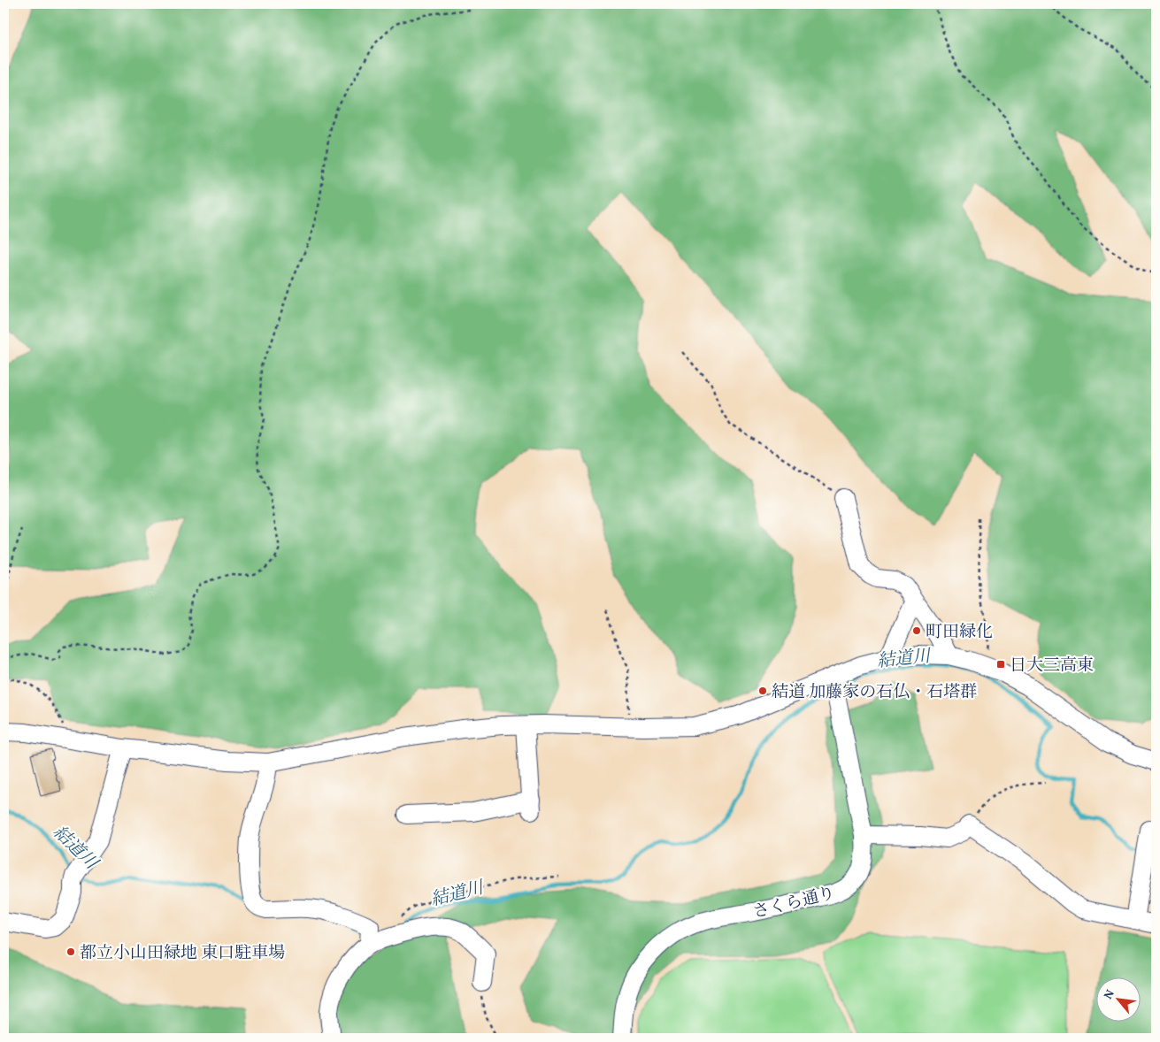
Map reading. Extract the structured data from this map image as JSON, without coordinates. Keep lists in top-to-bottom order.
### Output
{
  "streets": {
    "street": ["さくら通り"]
  },
  "water": ["結道川"],
  "places": {
    "other": ["町田緑化", "結道 加藤家の石仏・石塔群", "都立小山田緑地 東口駐車場"],
    "transit": ["日大三高東"]
  },
  "north": "top left"
}
